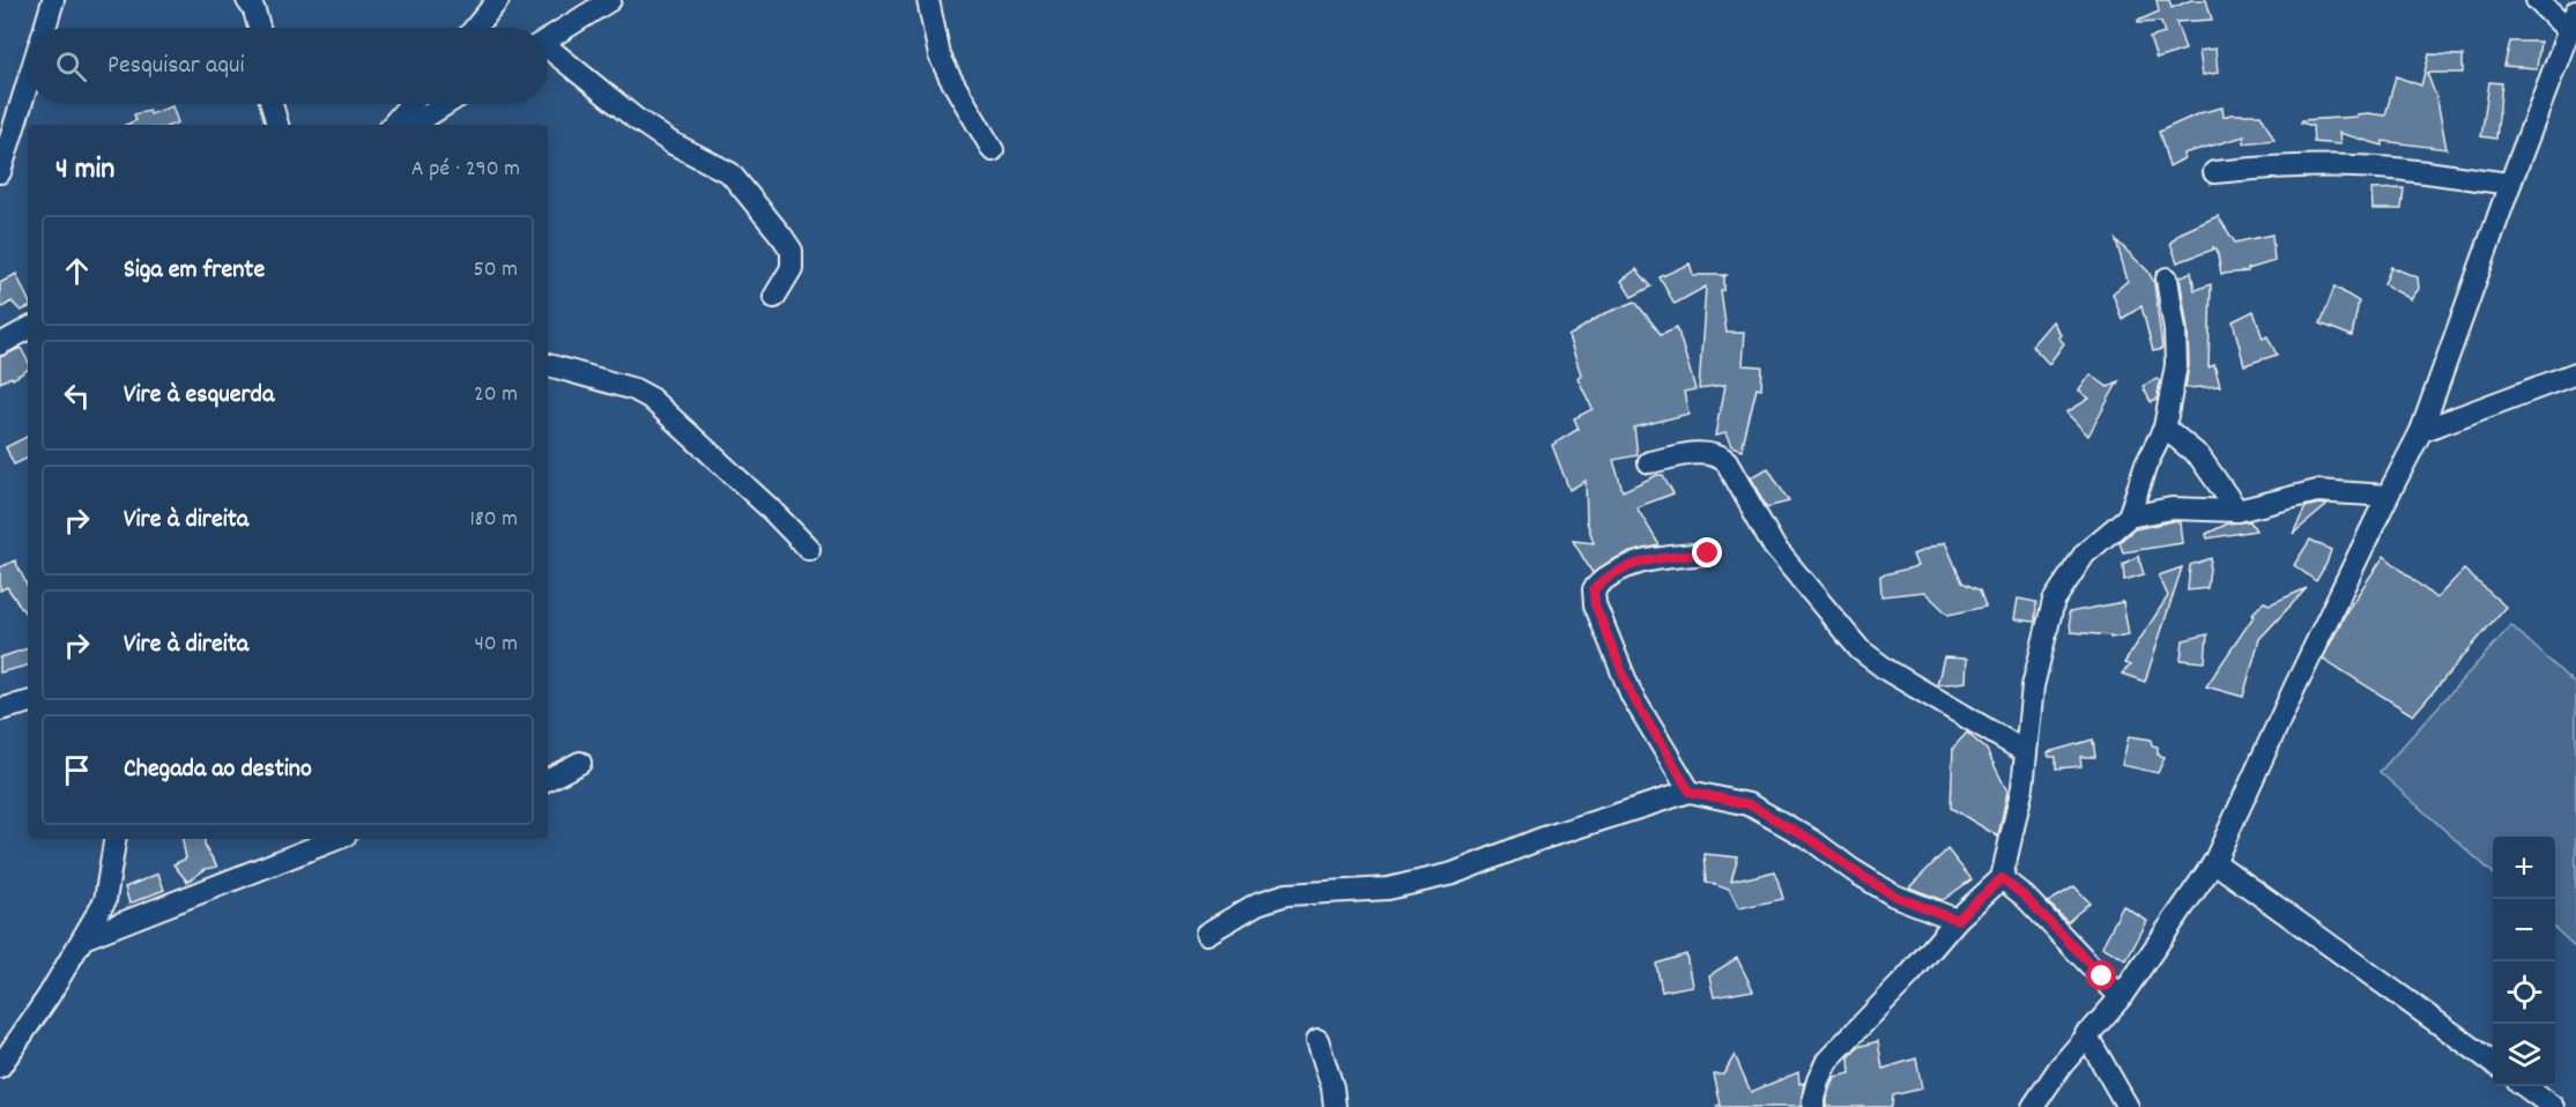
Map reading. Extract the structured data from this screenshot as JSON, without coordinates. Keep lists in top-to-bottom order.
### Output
{
  "page": {
    "search": "Pesquisar aqui",
    "heading": ["4 min", "A pé · 290 m"],
    "list": [
      ["Siga em frente", "50 m"],
      ["Vire à esquerda", "20 m"],
      ["Vire à direita", "180 m"],
      ["Vire à direita", "40 m"],
      "Chegada ao destino"
    ],
    "map_buttons": ["+", "−"]
  }
}
